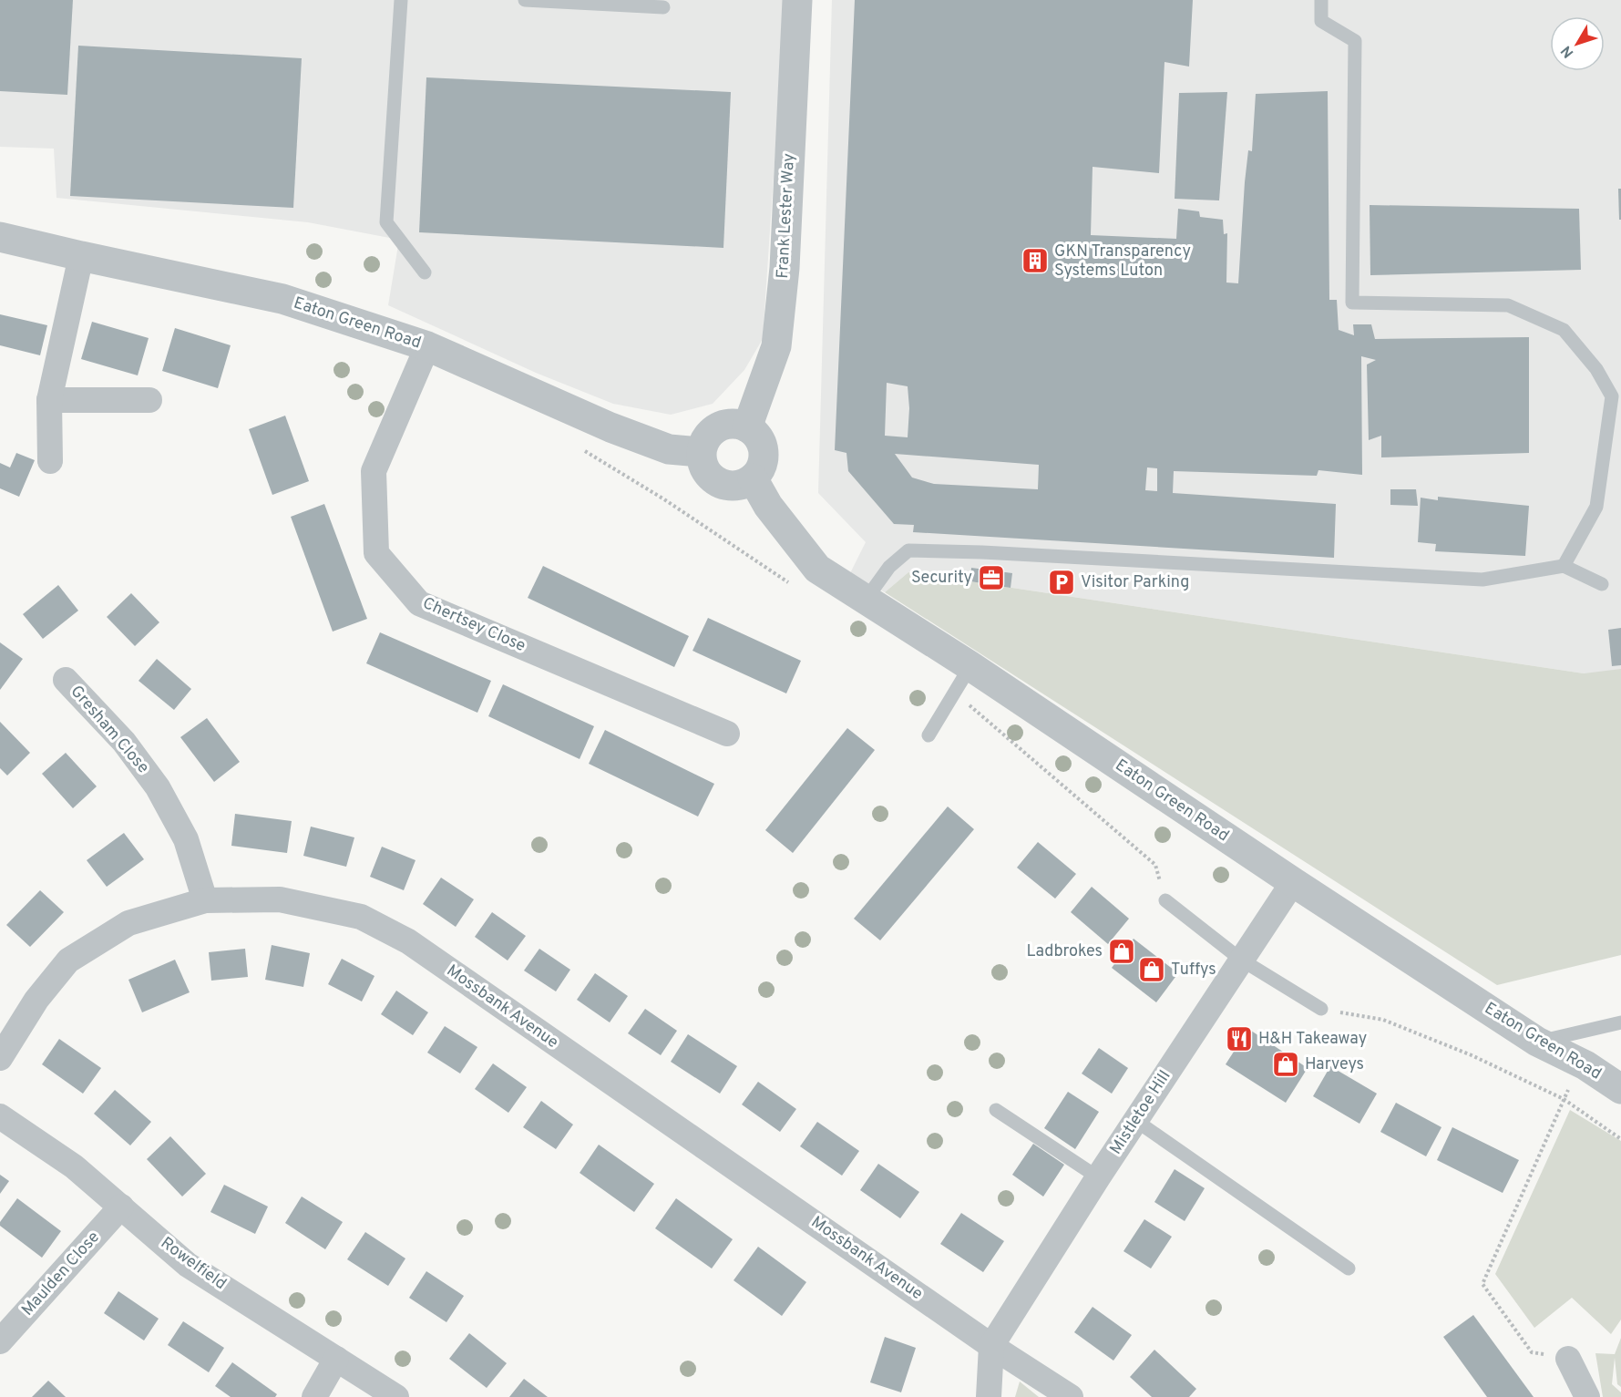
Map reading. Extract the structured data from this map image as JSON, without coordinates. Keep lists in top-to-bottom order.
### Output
{
  "streets": {
    "street": [
      "Frank Lester Way",
      "Eaton Green Road",
      "Chertsey Close",
      "Gresham Close",
      "Mossbank Avenue",
      "Mistletoe Hill",
      "Rowelfield",
      "Maulden Close"
    ]
  },
  "crossings": [
    ["Frank Lester Way", "Eaton Green Road"],
    ["Eaton Green Road", "Chertsey Close"],
    ["Eaton Green Road", "Mistletoe Hill"],
    ["Gresham Close", "Mossbank Avenue"],
    ["Mossbank Avenue", "Mistletoe Hill"],
    ["Rowelfield", "Maulden Close"]
  ],
  "places": {
    "building": ["GKN Transparency Systems Luton"],
    "office": ["Security"],
    "parking": ["Visitor Parking"],
    "shop": ["Ladbrokes", "Tuffys", "Harveys"],
    "restaurant": ["H&H Takeaway"]
  },
  "north": "bottom left"
}
